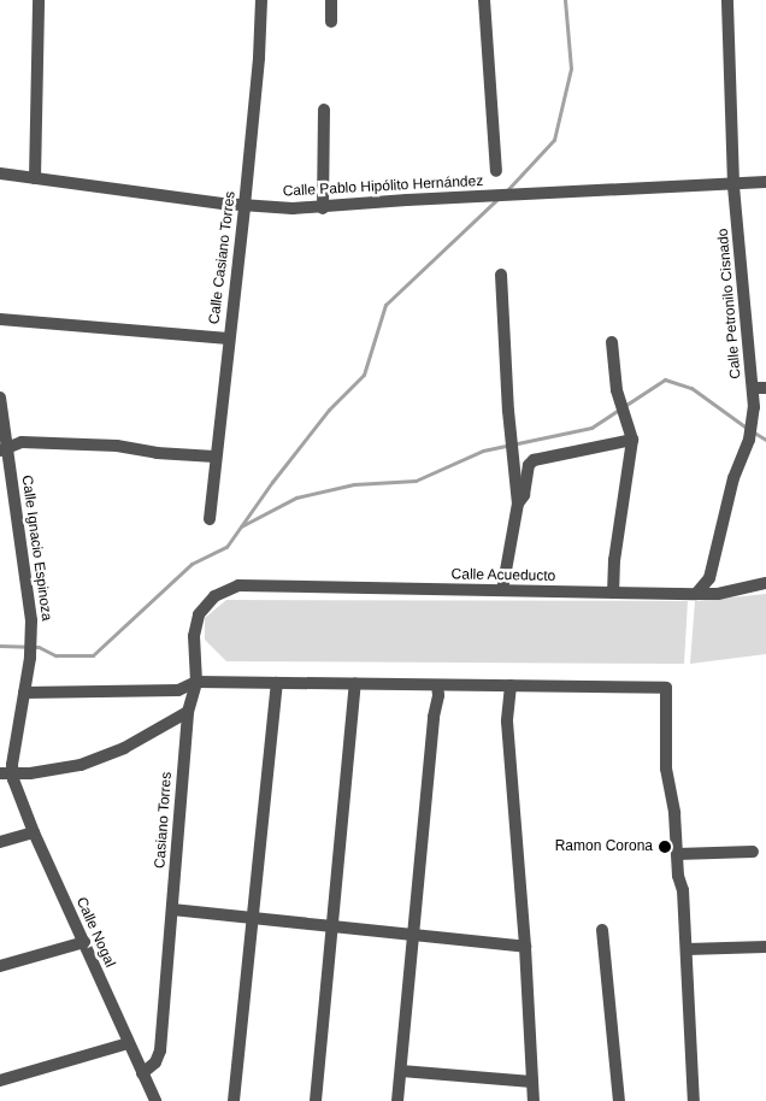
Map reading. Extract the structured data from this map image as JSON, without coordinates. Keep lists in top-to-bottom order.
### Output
{
  "streets": {
    "street": [
      "Calle Pablo Hipólito Hernández",
      "Calle Casiano Torres",
      "Calle Petronilo Cisnado",
      "Calle Ignacio Espinoza",
      "Calle Acueducto",
      "Casiano Torres",
      "Calle Nogal"
    ]
  },
  "crossings": [
    ["Calle Pablo Hipólito Hernández", "Calle Casiano Torres"],
    ["Calle Pablo Hipólito Hernández", "Calle Petronilo Cisnado"],
    ["Calle Petronilo Cisnado", "Calle Acueducto"],
    ["Calle Ignacio Espinoza", "Calle Nogal"],
    ["Calle Acueducto", "Casiano Torres"],
    ["Casiano Torres", "Calle Nogal"]
  ],
  "places": ["Ramon Corona"]
}
